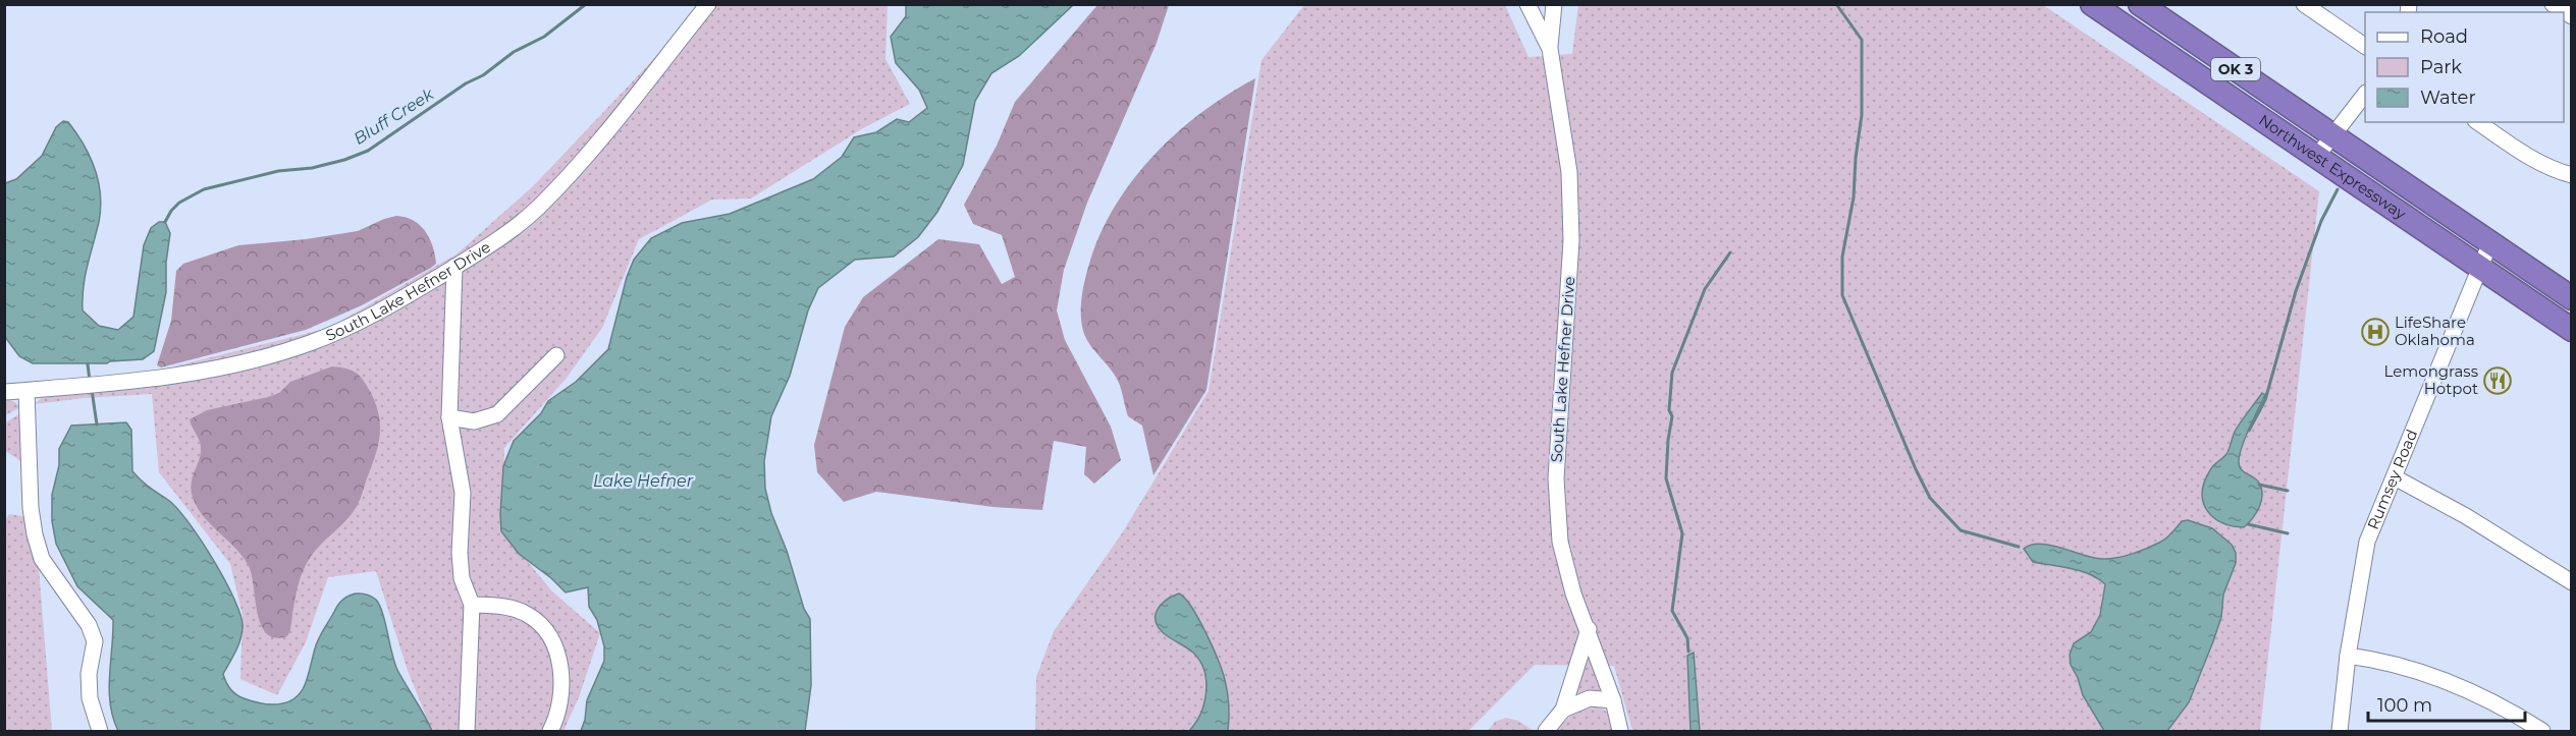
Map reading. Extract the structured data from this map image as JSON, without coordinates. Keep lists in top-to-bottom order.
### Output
{
  "streets": {
    "highway": ["OK 3", "Northwest Expressway"],
    "street": ["South Lake Hefner Drive", "Rumsey Road"]
  },
  "crossings": [
    ["Northwest Expressway", "Rumsey Road"]
  ],
  "water": ["Bluff Creek", "Lake Hefner"],
  "places": {
    "hospital": ["LifeShare Oklahoma"],
    "restaurant": ["Lemongrass Hotpot"]
  },
  "legend": ["Road", "Park", "Water"],
  "scale_bar": "100 m"
}
